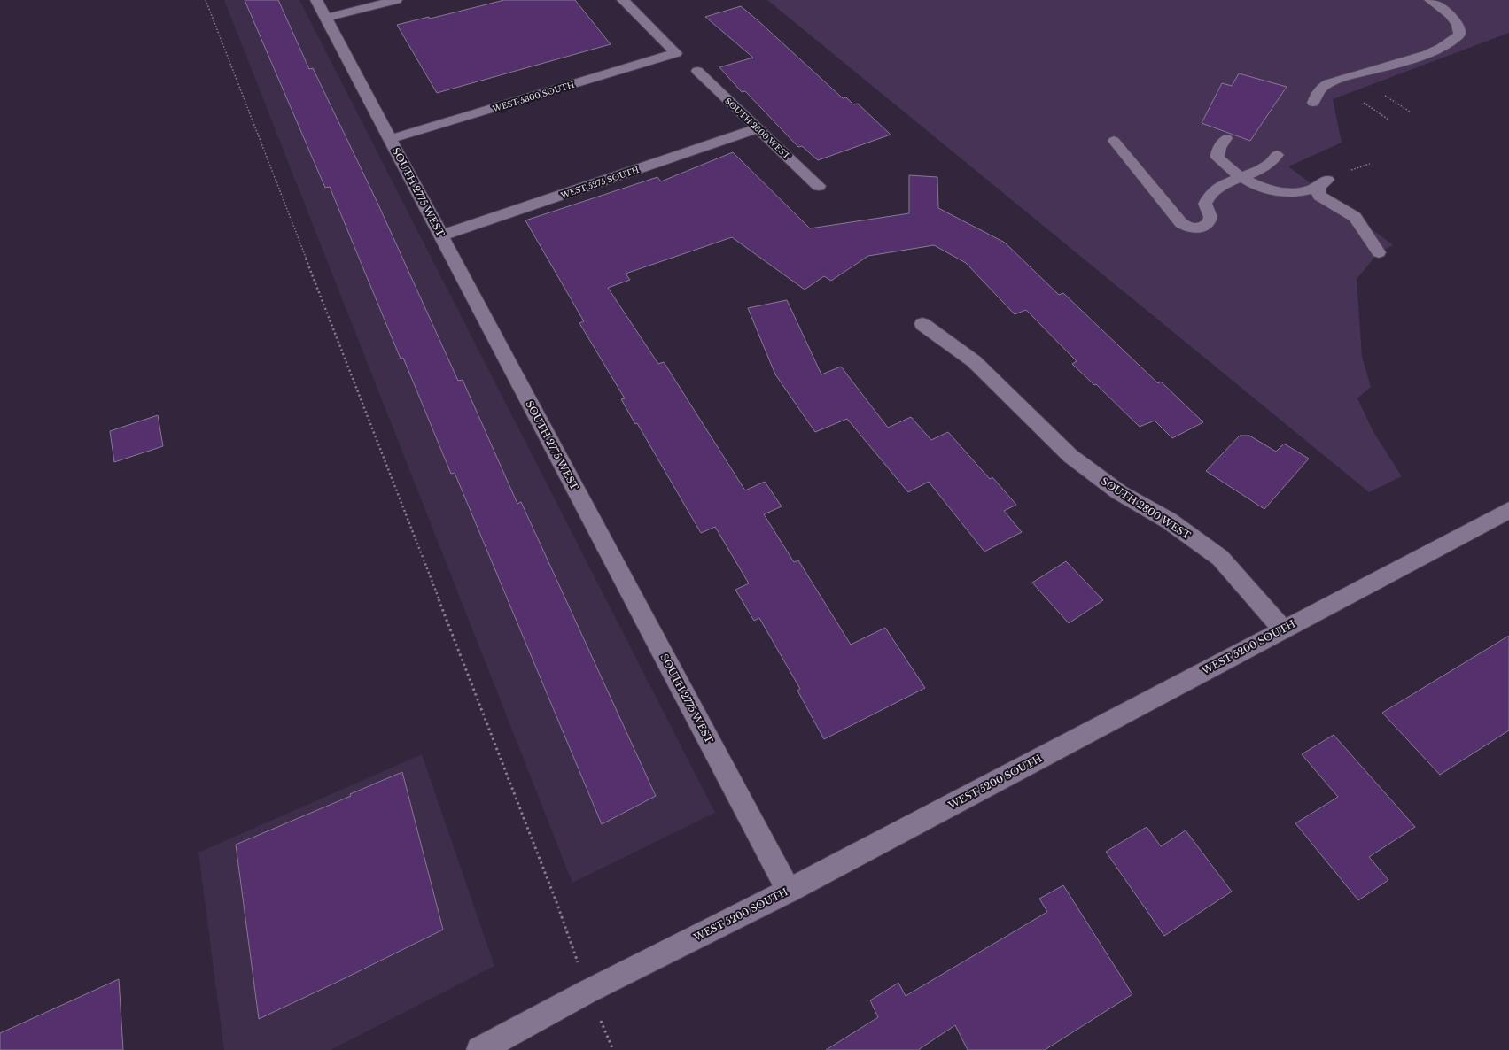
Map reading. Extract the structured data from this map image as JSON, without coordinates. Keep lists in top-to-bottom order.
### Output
{
  "streets": {
    "street": [
      "WEST 5300 SOUTH",
      "SOUTH 2800 WEST",
      "WEST 5275 SOUTH",
      "SOUTH 2775 WEST",
      "WEST 5200 SOUTH"
    ]
  },
  "crossings": [
    ["WEST 5300 SOUTH", "SOUTH 2775 WEST"],
    ["SOUTH 2800 WEST", "WEST 5275 SOUTH"],
    ["SOUTH 2800 WEST", "WEST 5200 SOUTH"],
    ["WEST 5275 SOUTH", "SOUTH 2775 WEST"],
    ["SOUTH 2775 WEST", "WEST 5200 SOUTH"]
  ]
}
